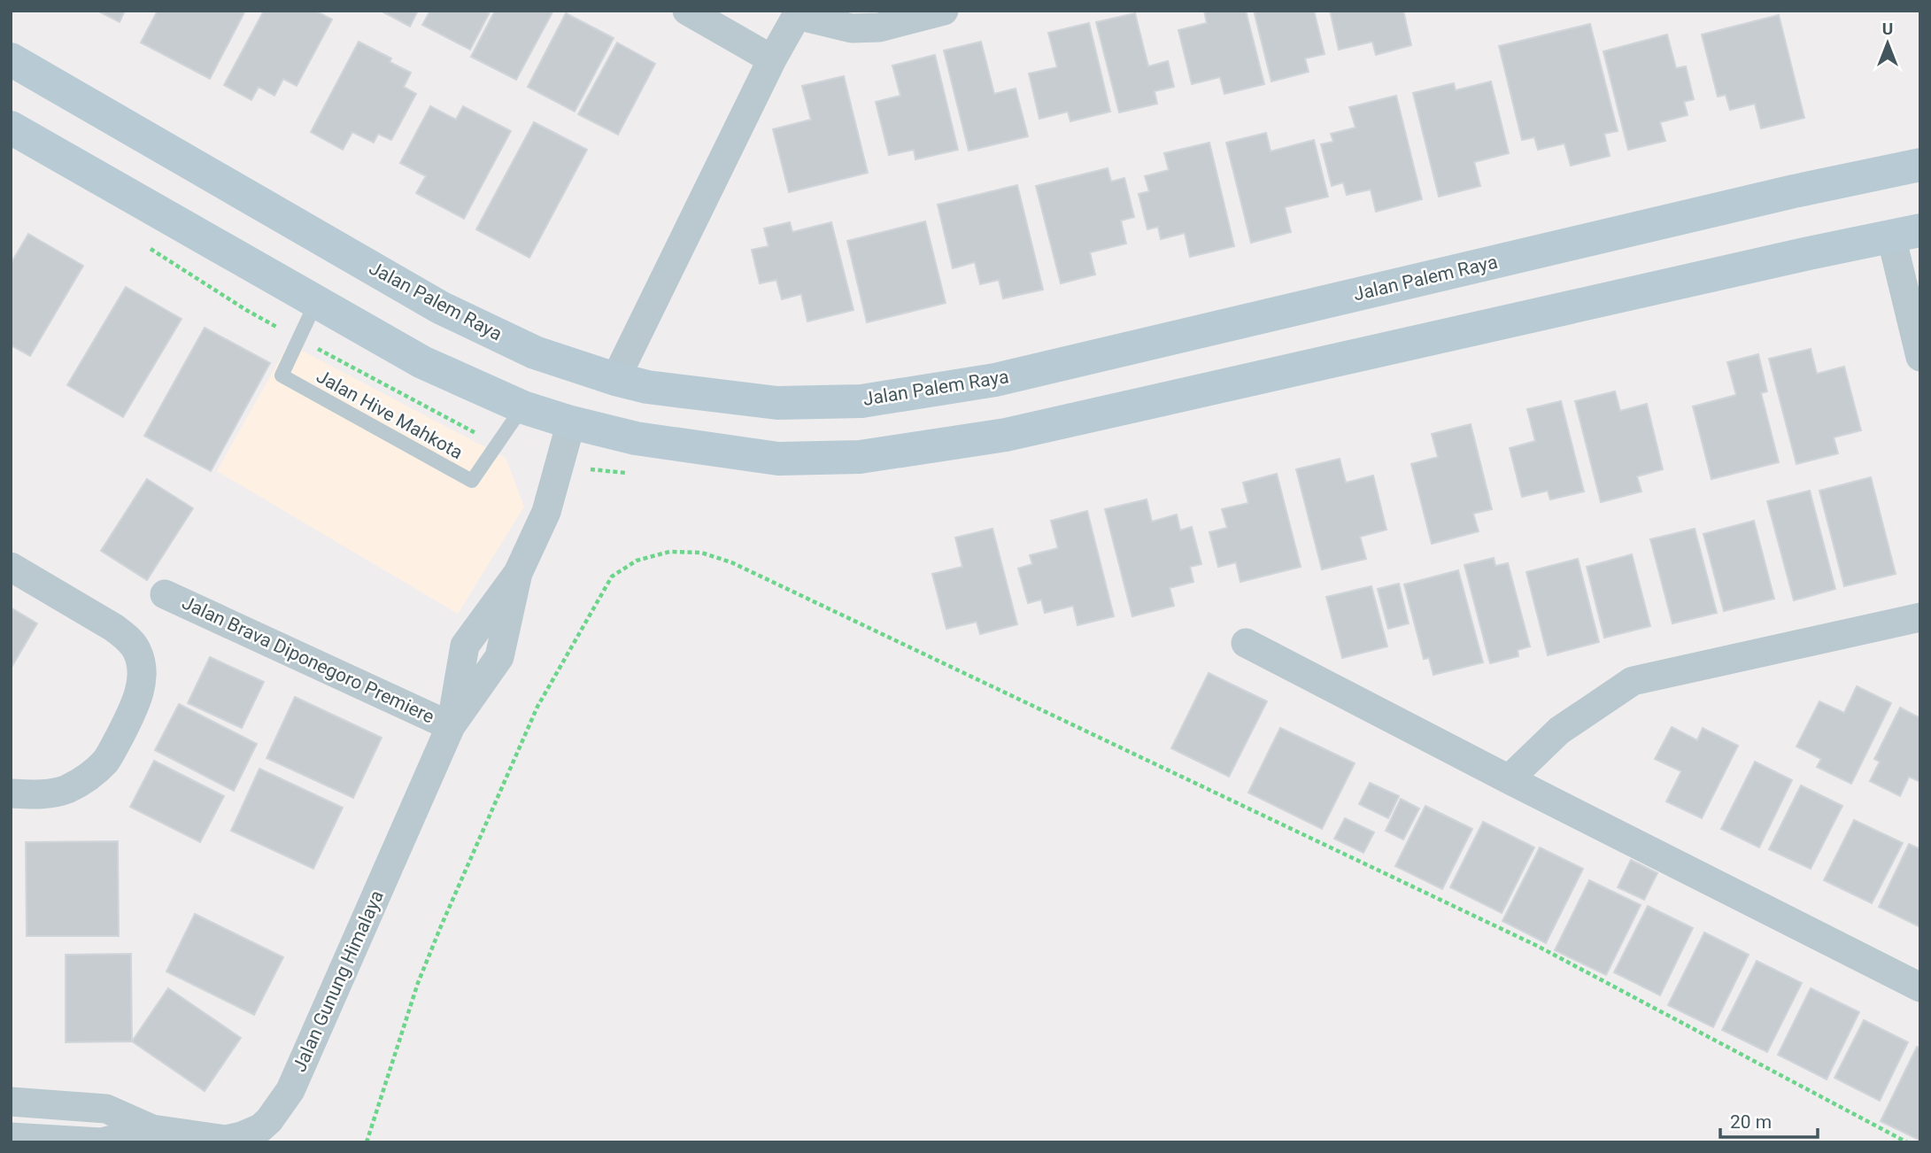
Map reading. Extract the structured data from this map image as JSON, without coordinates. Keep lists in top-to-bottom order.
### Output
{
  "streets": {
    "street": ["Jalan Palem Raya", "Jalan Brava Diponegoro Premiere", "Jalan Gunung Himalaya"],
    "lane": ["Jalan Hive Mahkota"]
  },
  "crossings": [
    ["Jalan Brava Diponegoro Premiere", "Jalan Gunung Himalaya"]
  ],
  "scale_bar": "20 m",
  "north": "top"
}
